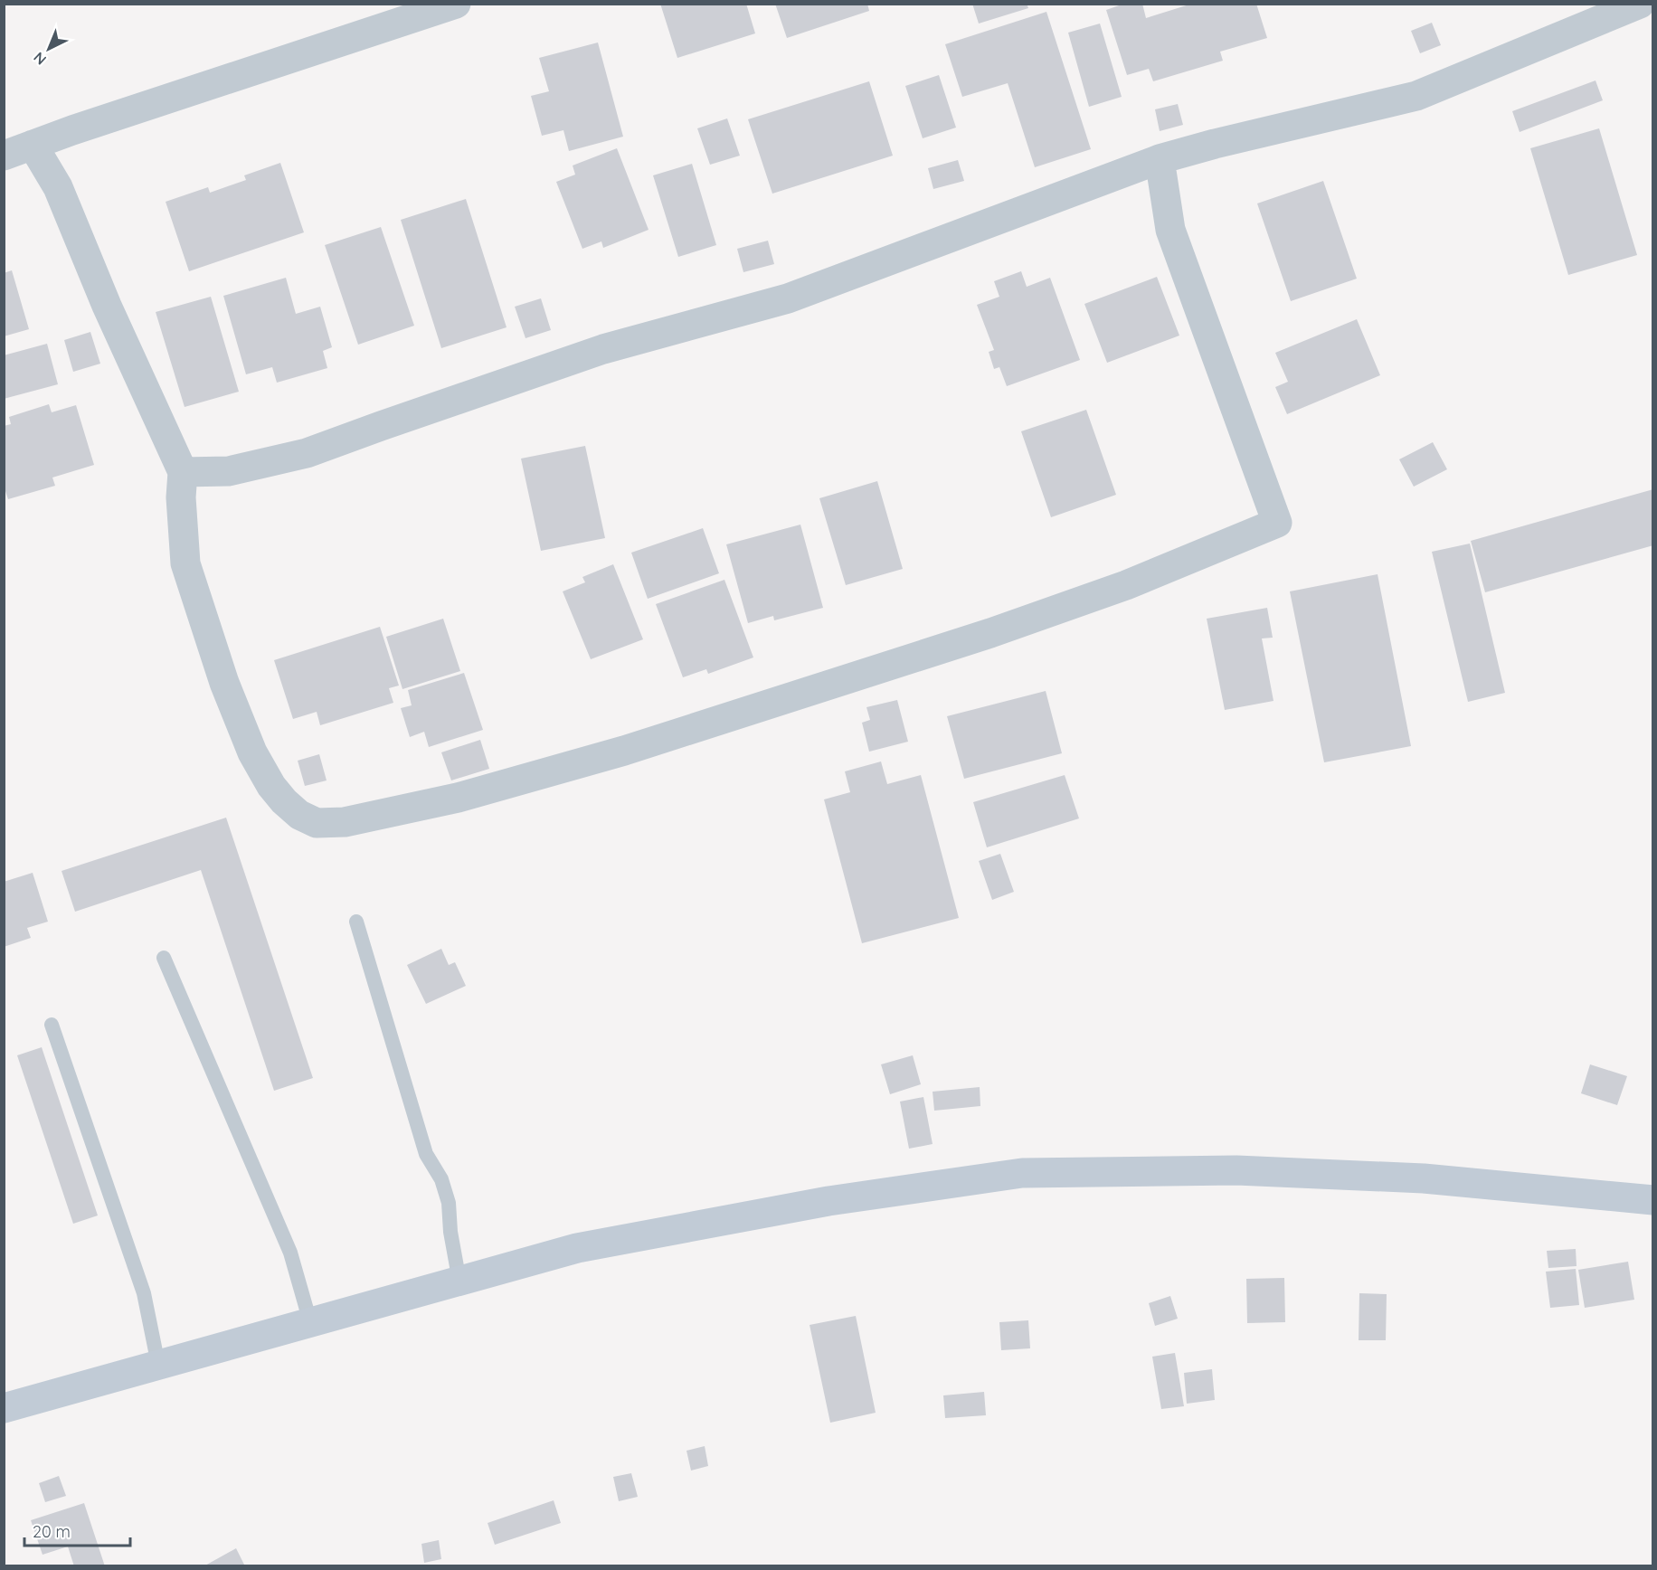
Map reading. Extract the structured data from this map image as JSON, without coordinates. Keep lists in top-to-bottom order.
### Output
{
  "scale_bar": "20 m",
  "north": "bottom left"
}
